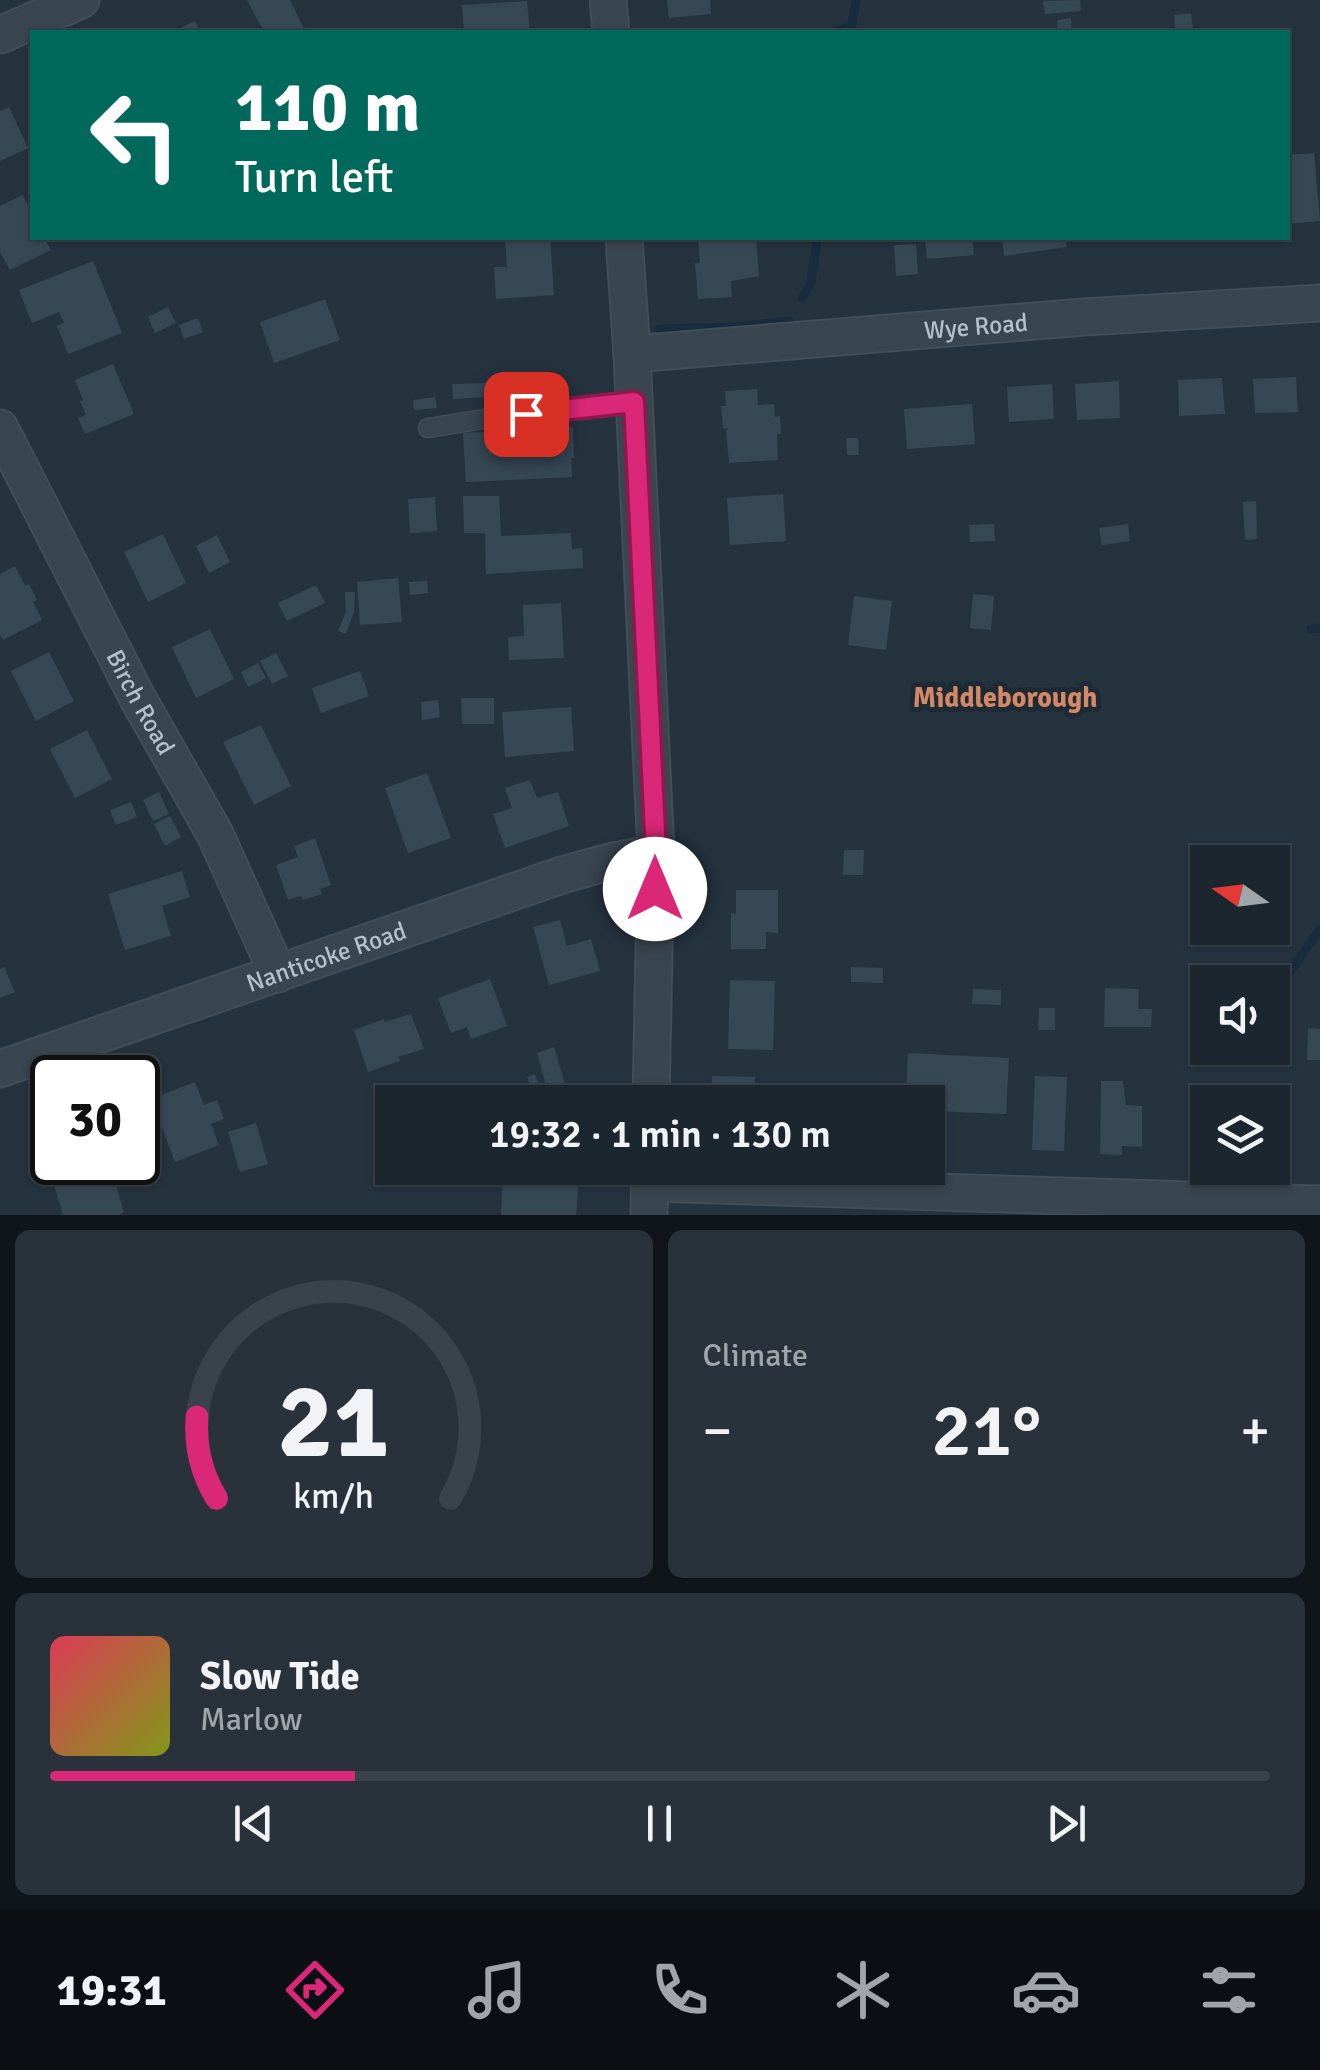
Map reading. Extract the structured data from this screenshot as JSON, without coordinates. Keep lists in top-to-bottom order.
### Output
{
  "streets": {
    "street": ["Wye Road", "Birch Road", "Nanticoke Road"]
  },
  "crossings": [
    ["Birch Road", "Nanticoke Road"]
  ],
  "districts": ["Middleborough"],
  "north": "left",
  "page": {
    "turn": ["110 m", "Turn left"],
    "limit": "30",
    "trip": "19:32 · 1 min · 130 m",
    "tile": "Climate",
    "heat": ["−", "21°", "+"],
    "song": ["Slow Tide", "Marlow"],
    "tabs": "19:31",
    "gauge": ["21", "km/h"]
  }
}
